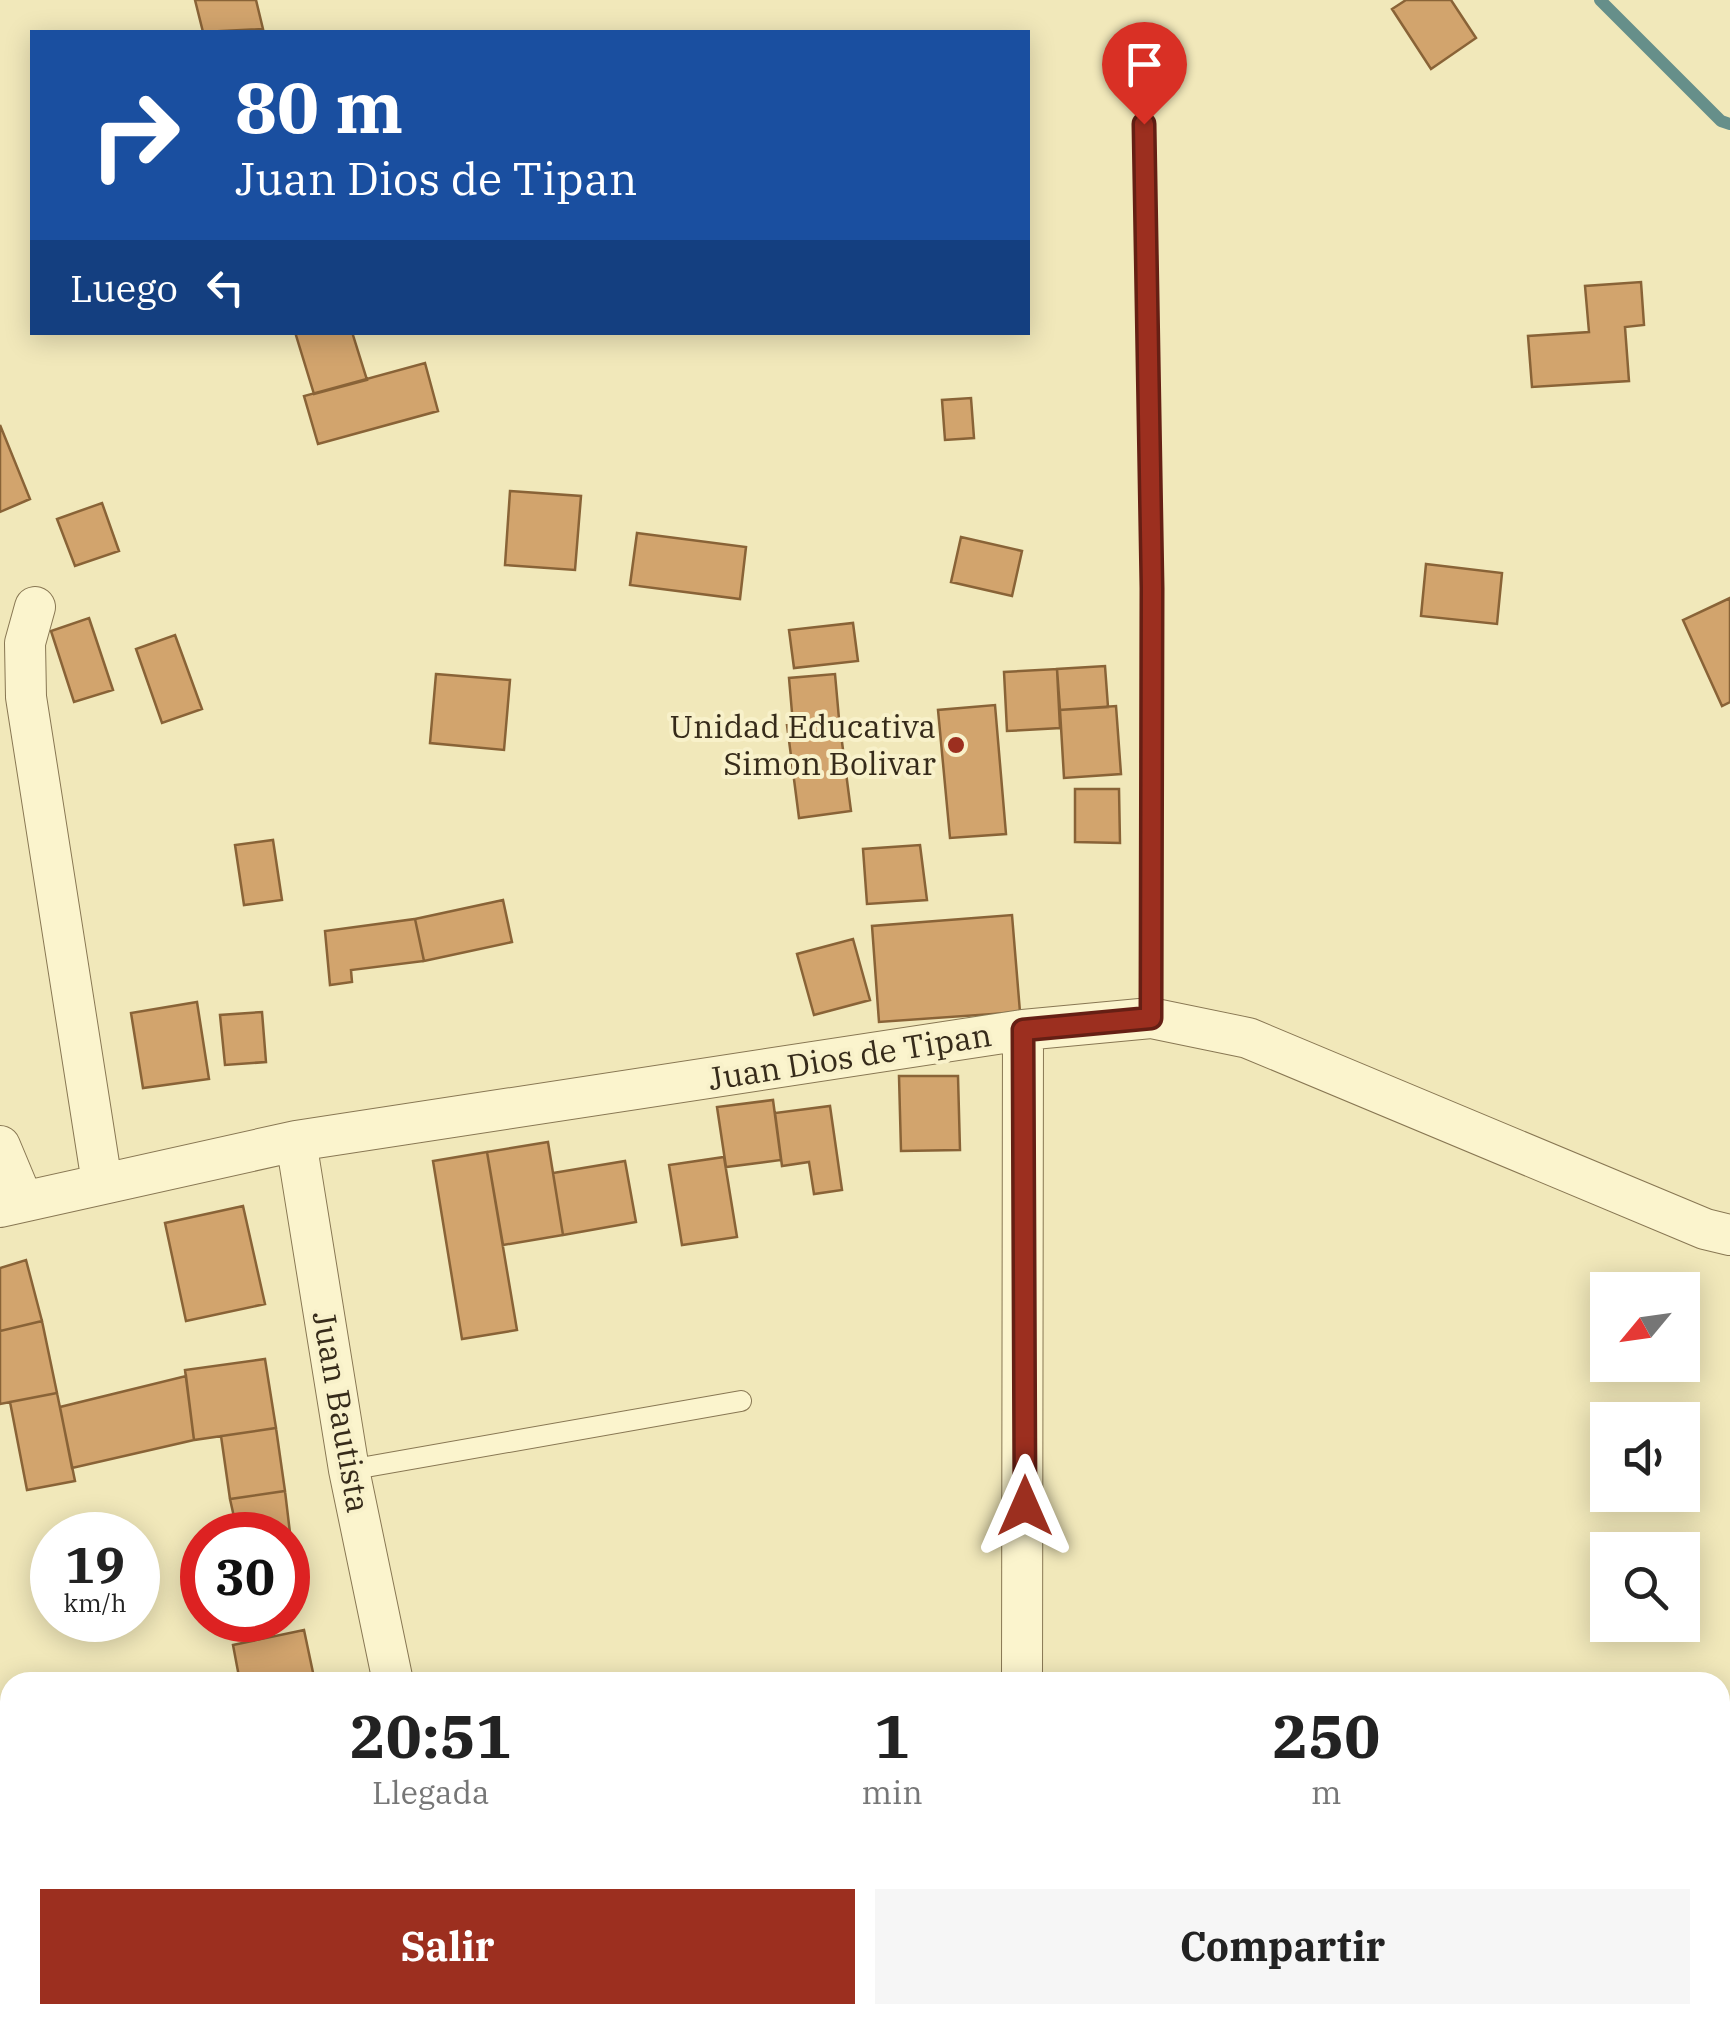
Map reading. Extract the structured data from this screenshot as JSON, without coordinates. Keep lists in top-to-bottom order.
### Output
{
  "streets": {
    "street": ["Juan Dios de Tipan", "Juan Bautista"]
  },
  "crossings": [
    ["Juan Dios de Tipan", "Juan Bautista"]
  ],
  "places": ["Unidad Educativa Simon Bolivar"],
  "north": "bottom left",
  "page": {
    "turn": ["80 m", "Juan Dios de Tipan"],
    "then": "Luego",
    "speed": "19 km/h",
    "limit": "30",
    "eta": [
      "20:51",
      "Llegada",
      "1",
      "min",
      "250",
      "m"
    ],
    "buttons": ["Salir", "Compartir"]
  }
}
